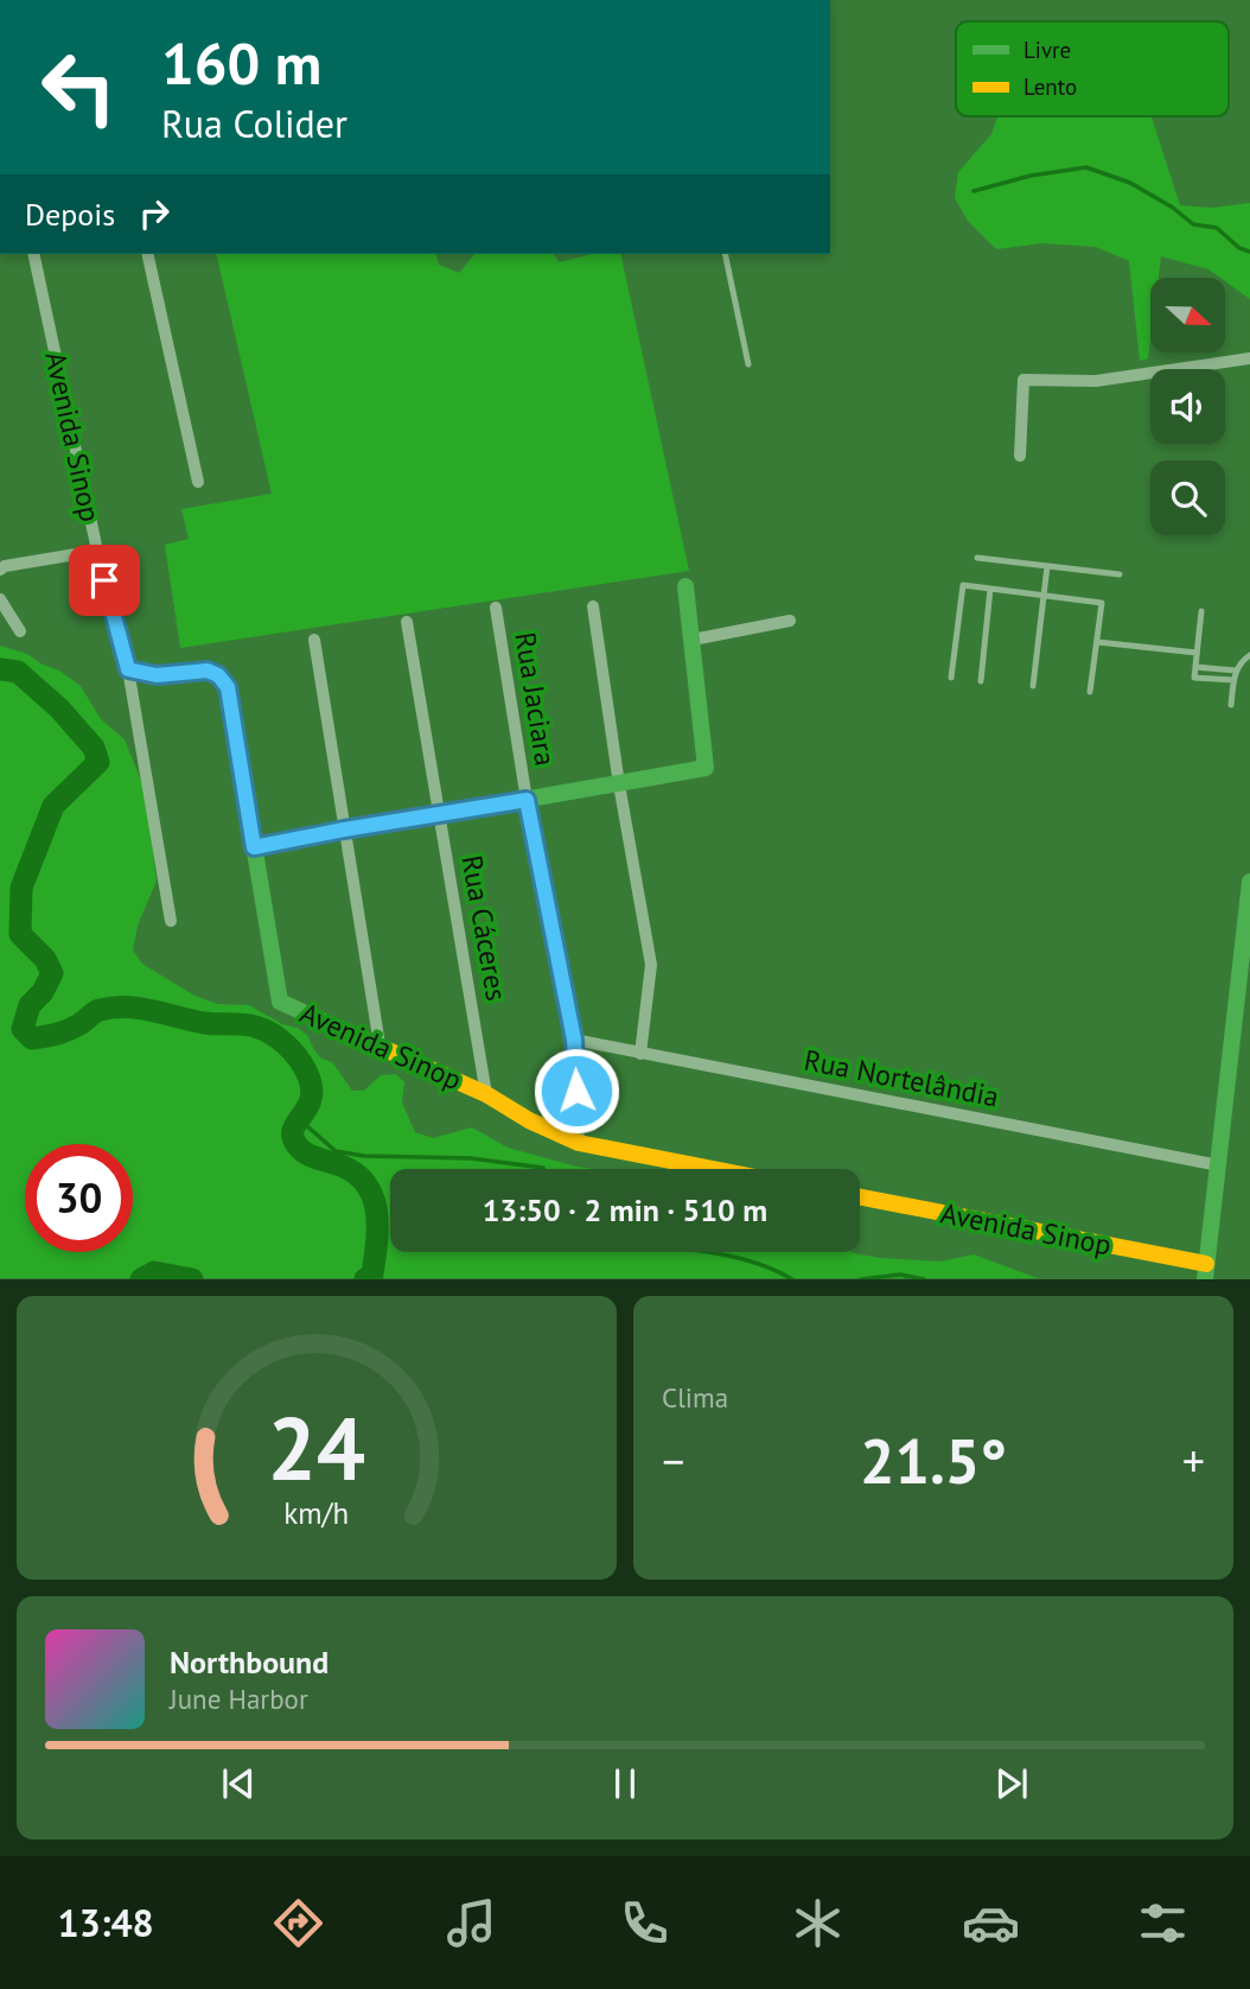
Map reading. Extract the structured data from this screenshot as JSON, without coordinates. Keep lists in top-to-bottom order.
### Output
{
  "streets": {
    "street": [
      "Avenida Sinop",
      "Rua Jaciara",
      "Rua Cáceres",
      "Rua Nortelândia"
    ]
  },
  "crossings": [
    ["Avenida Sinop", "Rua Jaciara"],
    ["Avenida Sinop", "Rua Cáceres"],
    ["Rua Jaciara", "Rua Nortelândia"]
  ],
  "legend": ["Livre", "Lento"],
  "north": "right",
  "page": {
    "turn": ["160 m", "Rua Colider"],
    "then": "Depois",
    "limit": "30",
    "trip": "13:50 · 2 min · 510 m",
    "tile": "Clima",
    "heat": ["−", "21.5°", "+"],
    "song": ["Northbound", "June Harbor"],
    "tabs": "13:48",
    "gauge": ["24", "km/h"]
  }
}
